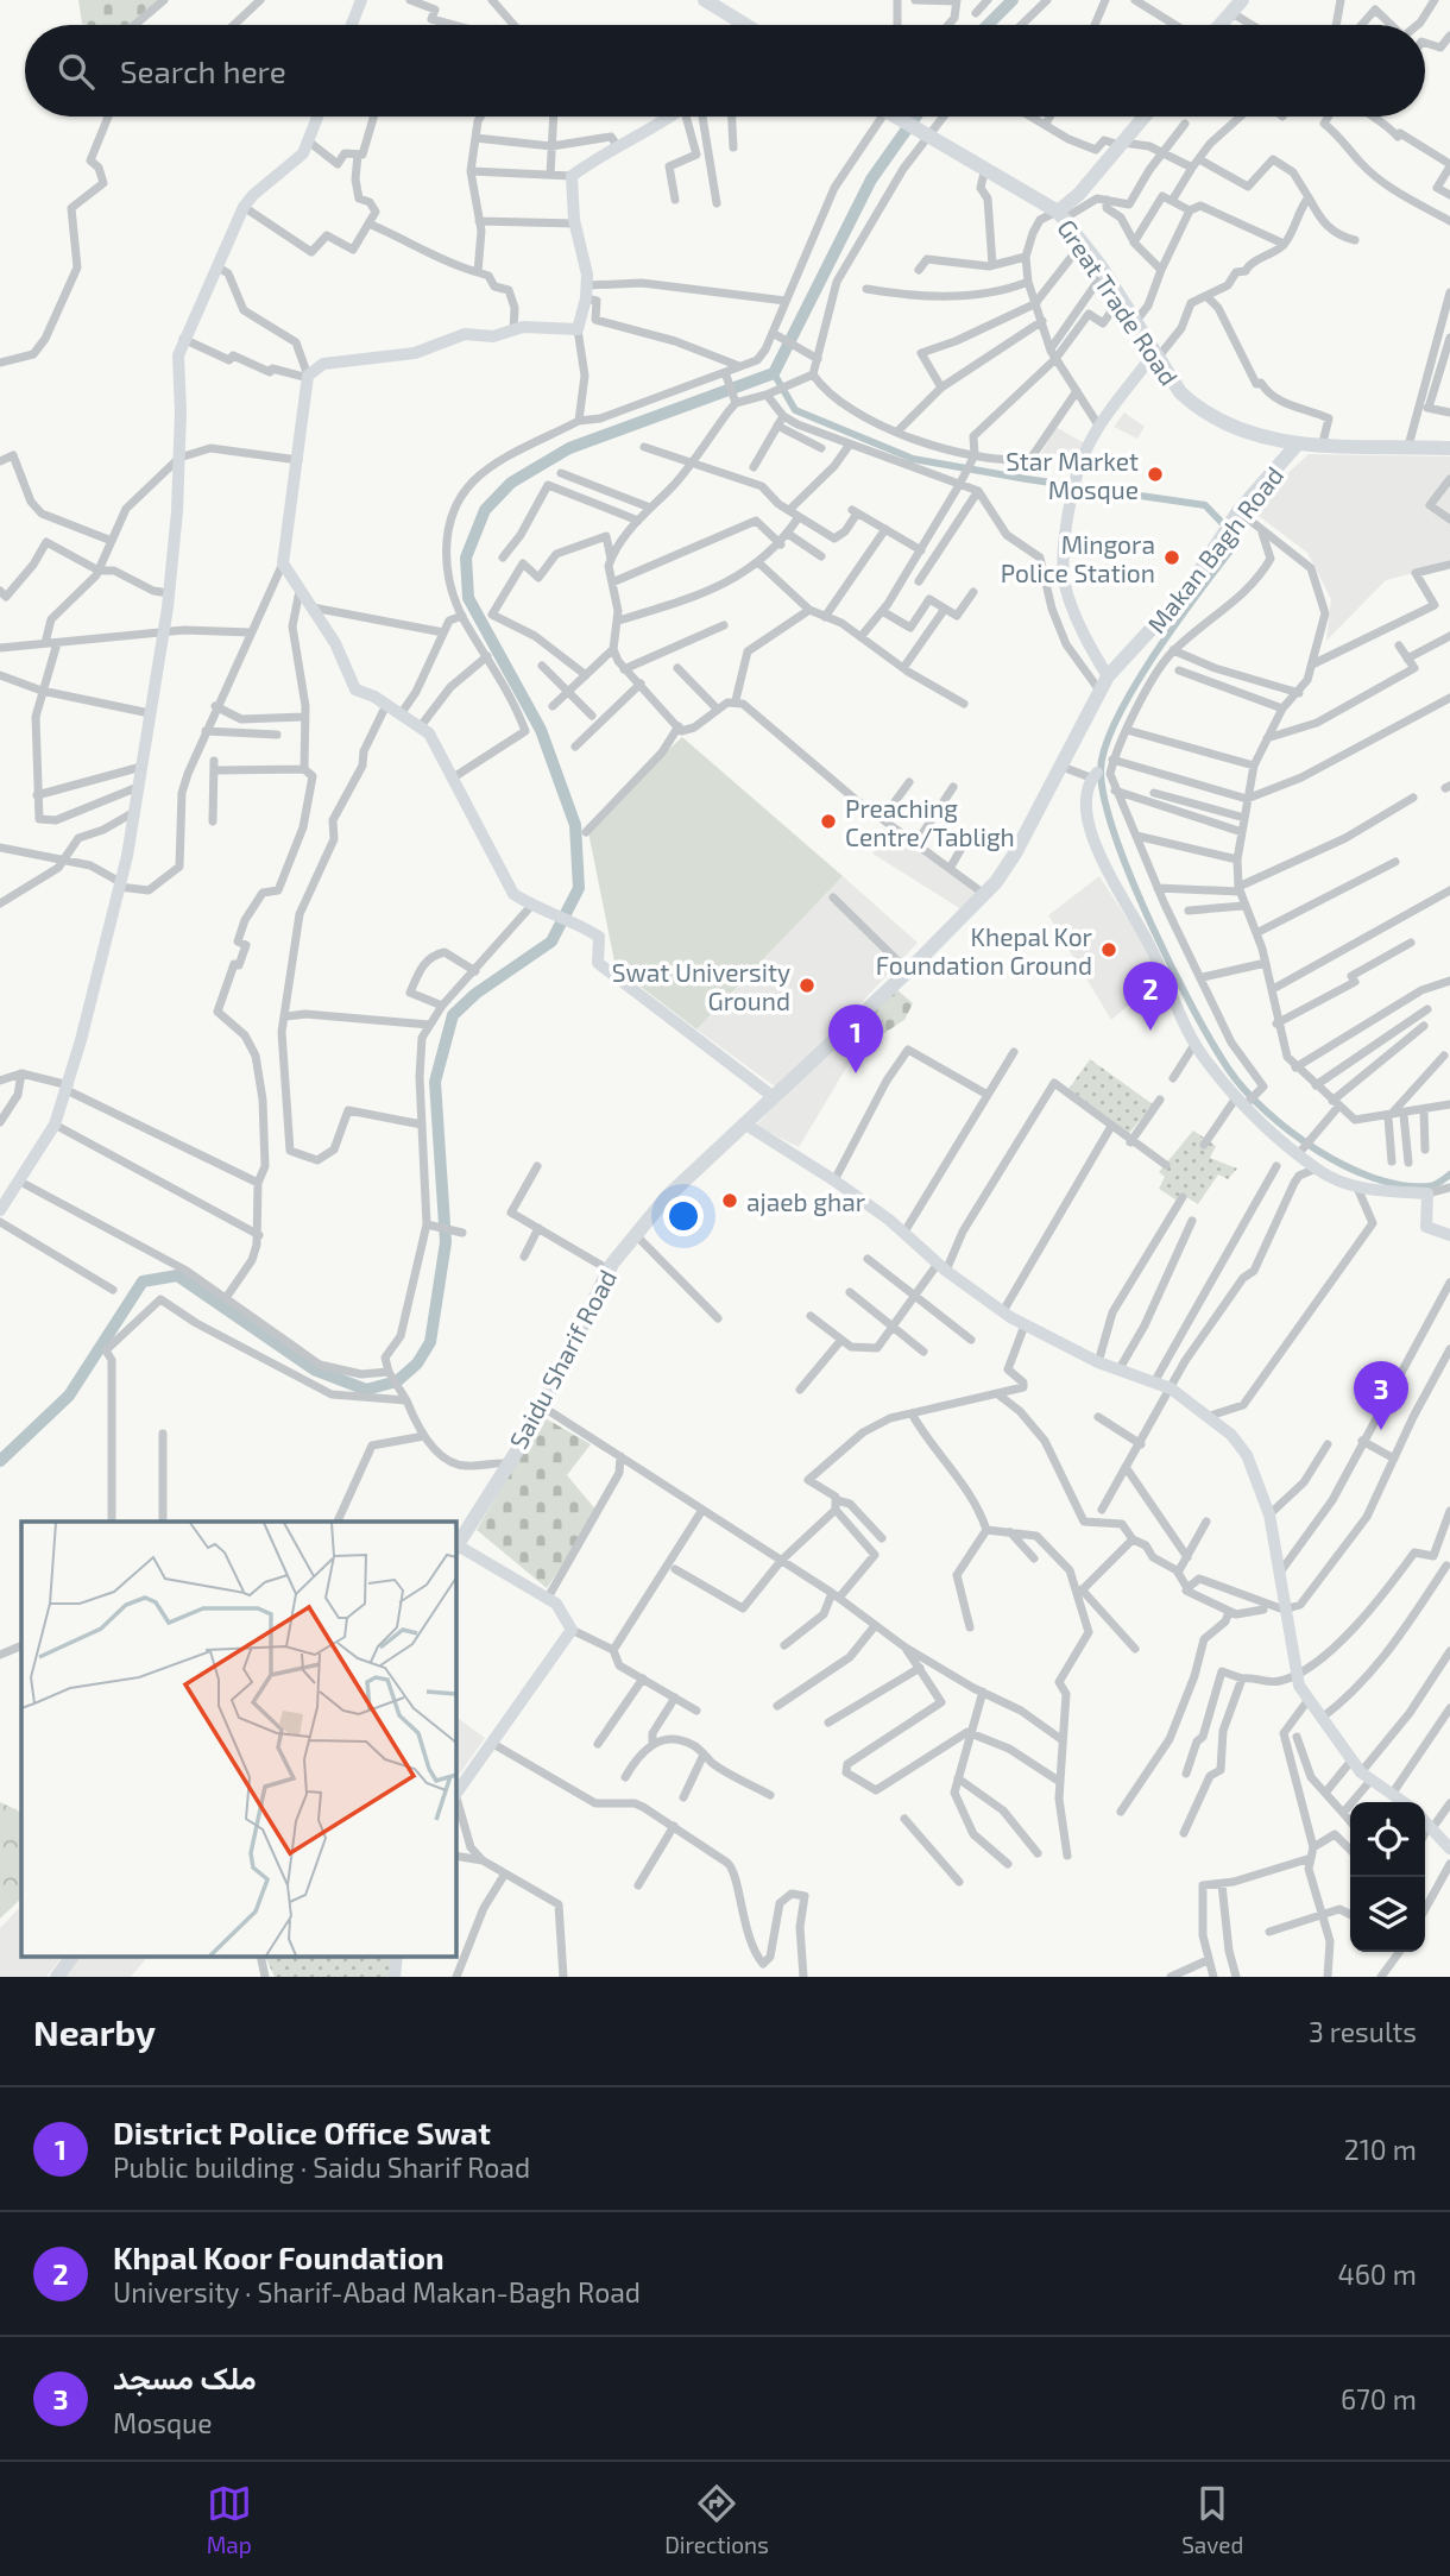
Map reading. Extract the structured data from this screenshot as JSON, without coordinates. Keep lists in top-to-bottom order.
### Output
{
  "streets": {
    "main road": ["Great Trade Road", "Makan Bagh Road", "Saidu Sharif Road"]
  },
  "crossings": [
    ["Great Trade Road", "Makan Bagh Road"]
  ],
  "places": [
    "Star Market Mosque",
    "Mingora Police Station",
    "Preaching Centre/Tabligh",
    "Khepal Kor Foundation Ground",
    "Swat University Ground",
    "ajaeb ghar"
  ],
  "page": {
    "search": "Search here",
    "pins": ["2", "1", "3"],
    "heading": ["Nearby", "3 results"],
    "list": [
      {
        "mark": "1",
        "name": "District Police Office Swat",
        "note": "Public building · Saidu Sharif Road",
        "value": "210 m"
      },
      {
        "mark": "2",
        "name": "Khpal Koor Foundation",
        "note": "University · Sharif-Abad Makan-Bagh Road",
        "value": "460 m"
      },
      {
        "mark": "3",
        "name": "ملک مسجد",
        "note": "Mosque",
        "value": "670 m"
      }
    ],
    "nav": ["Map", "Directions", "Saved"]
  }
}
